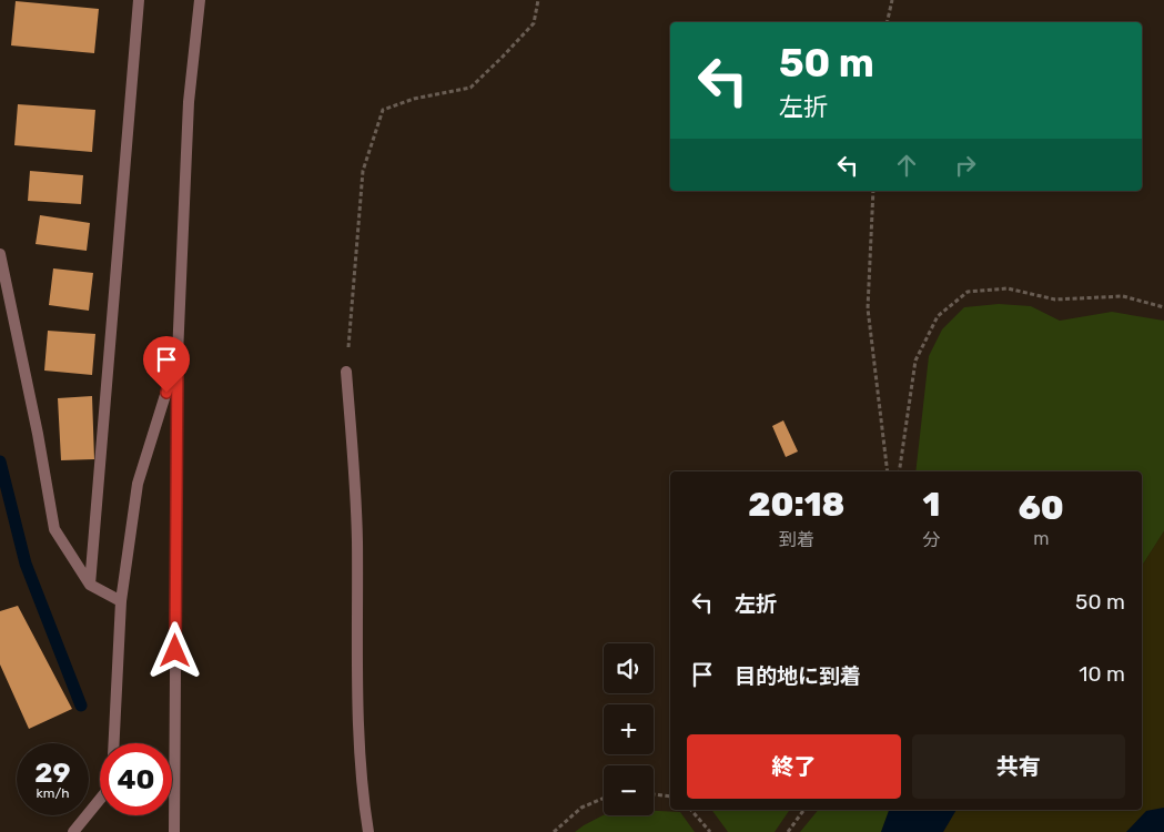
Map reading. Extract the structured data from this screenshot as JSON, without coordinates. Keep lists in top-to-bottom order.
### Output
{
  "page": {
    "turn": ["50 m", "左折"],
    "eta": [
      "20:18",
      "到着",
      "1",
      "分",
      "60",
      "m"
    ],
    "list": [
      {
        "name": "左折",
        "value": "50 m"
      },
      {
        "name": "目的地に到着",
        "value": "10 m"
      }
    ],
    "map_buttons": ["+", "−"],
    "buttons": ["終了", "共有"],
    "speed": "29 km/h",
    "limit": "40"
  }
}
